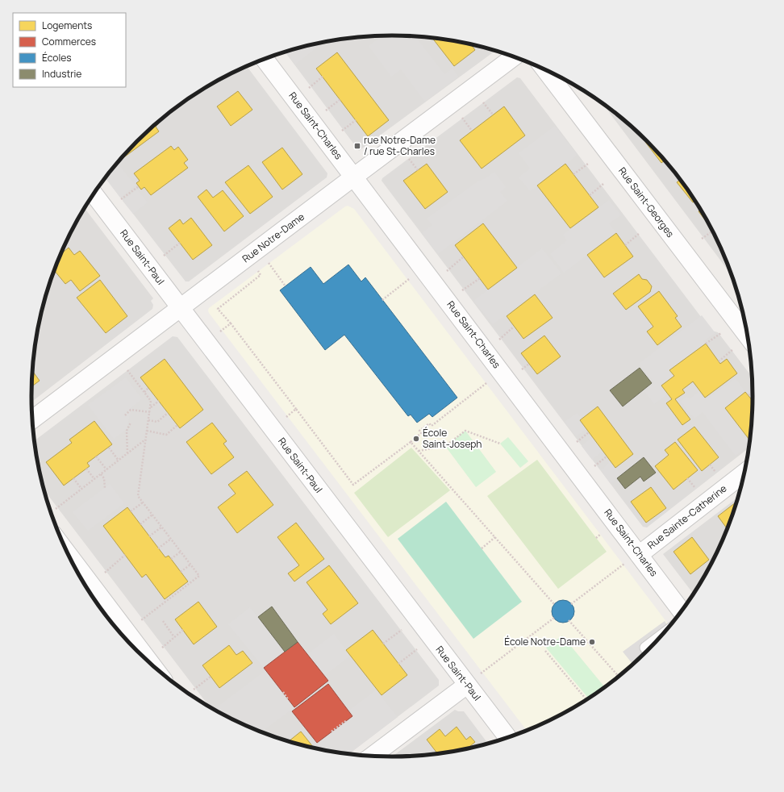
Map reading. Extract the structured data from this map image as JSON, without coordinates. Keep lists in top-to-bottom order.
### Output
{
  "streets": {
    "street": [
      "Rue Saint-Charles",
      "Rue Saint-Georges",
      "Rue Notre-Dame",
      "Rue Saint-Paul",
      "Rue Sainte-Catherine"
    ]
  },
  "crossings": [
    ["Rue Saint-Charles", "Rue Notre-Dame"],
    ["Rue Saint-Charles", "Rue Sainte-Catherine"],
    ["Rue Notre-Dame", "Rue Saint-Paul"]
  ],
  "places": {
    "transit": ["rue Notre-Dame / rue St-Charles"],
    "other": ["École Saint-Joseph", "École Notre-Dame"]
  },
  "legend": [
    "Logements",
    "Commerces",
    "Écoles",
    "Industrie"
  ]
}
